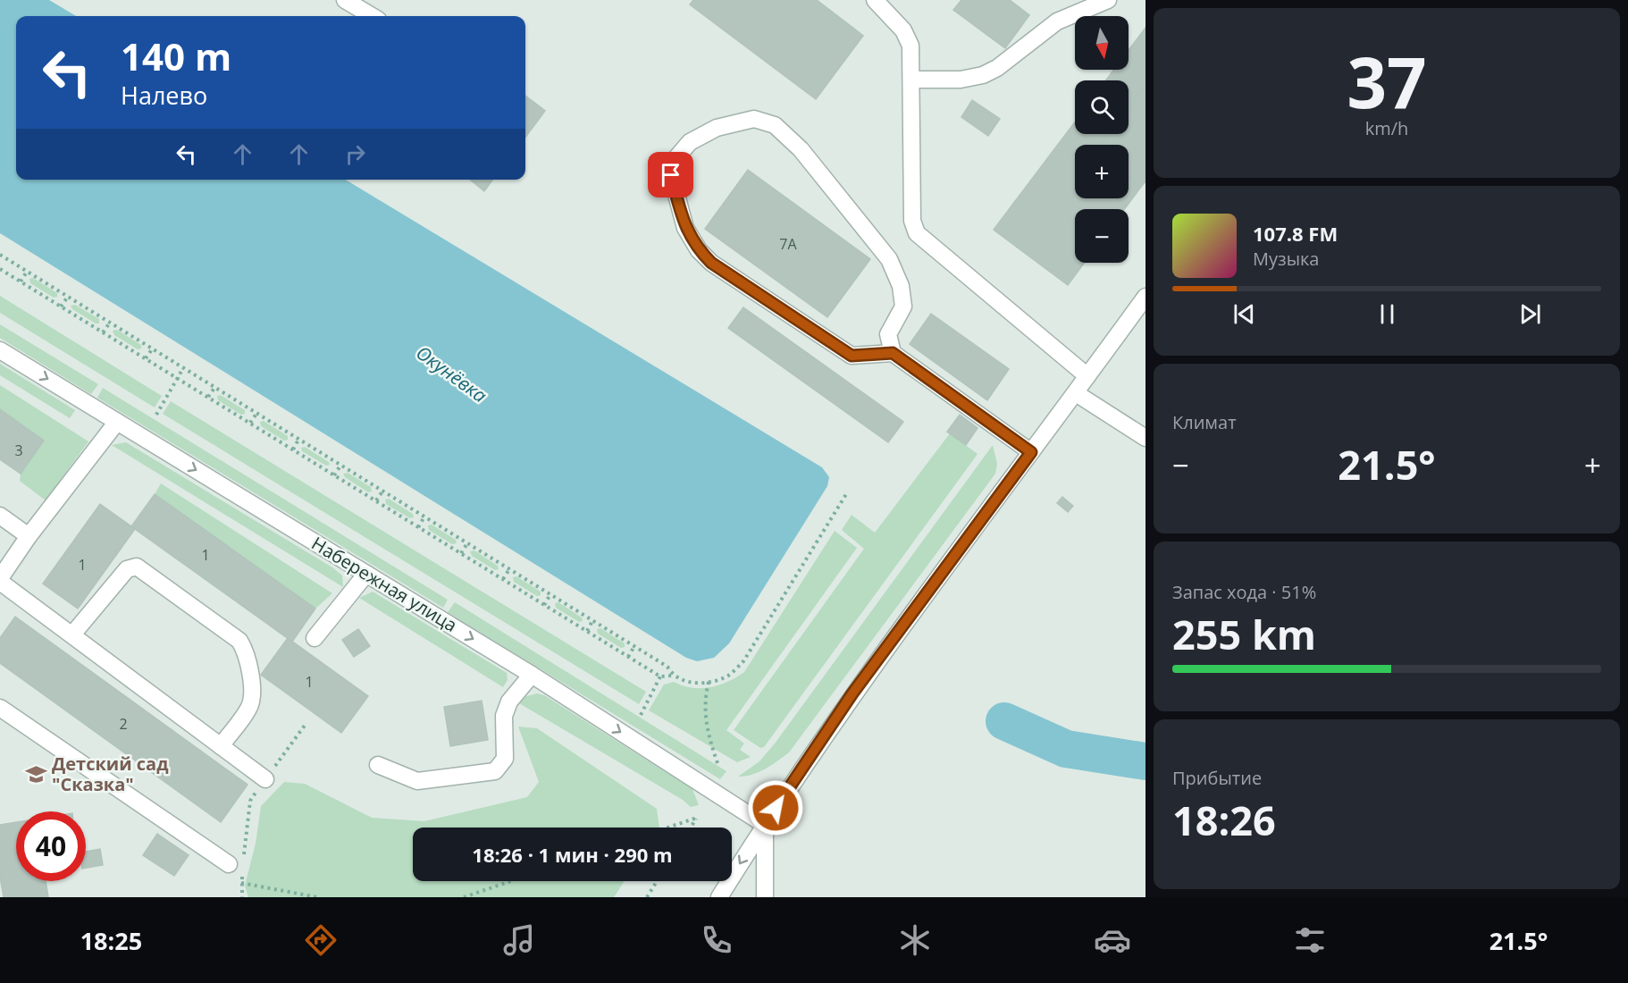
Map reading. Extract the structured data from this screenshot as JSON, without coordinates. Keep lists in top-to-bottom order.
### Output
{
  "streets": {
    "street": ["Набережная улица"]
  },
  "one_way": ["Набережная улица"],
  "water": ["Окунёвка"],
  "places": {
    "school or university": ["Детский сад \"Сказка\""]
  },
  "house_numbers": [
    "7А",
    "3",
    "1",
    "1",
    "1",
    "2"
  ],
  "north": "bottom",
  "page": {
    "tile": [
      ["37", "km/h"],
      "Климат",
      ["Запас хода · 51%", "255 km"],
      ["Прибытие", "18:26"]
    ],
    "map_buttons": ["+", "−"],
    "turn": ["140 m", "Налево"],
    "song": ["107.8 FM", "Музыка"],
    "heat": ["−", "21.5°", "+"],
    "limit": "40",
    "trip": "18:26 · 1 мин · 290 m",
    "tabs": ["18:25", "21.5°"]
  }
}
